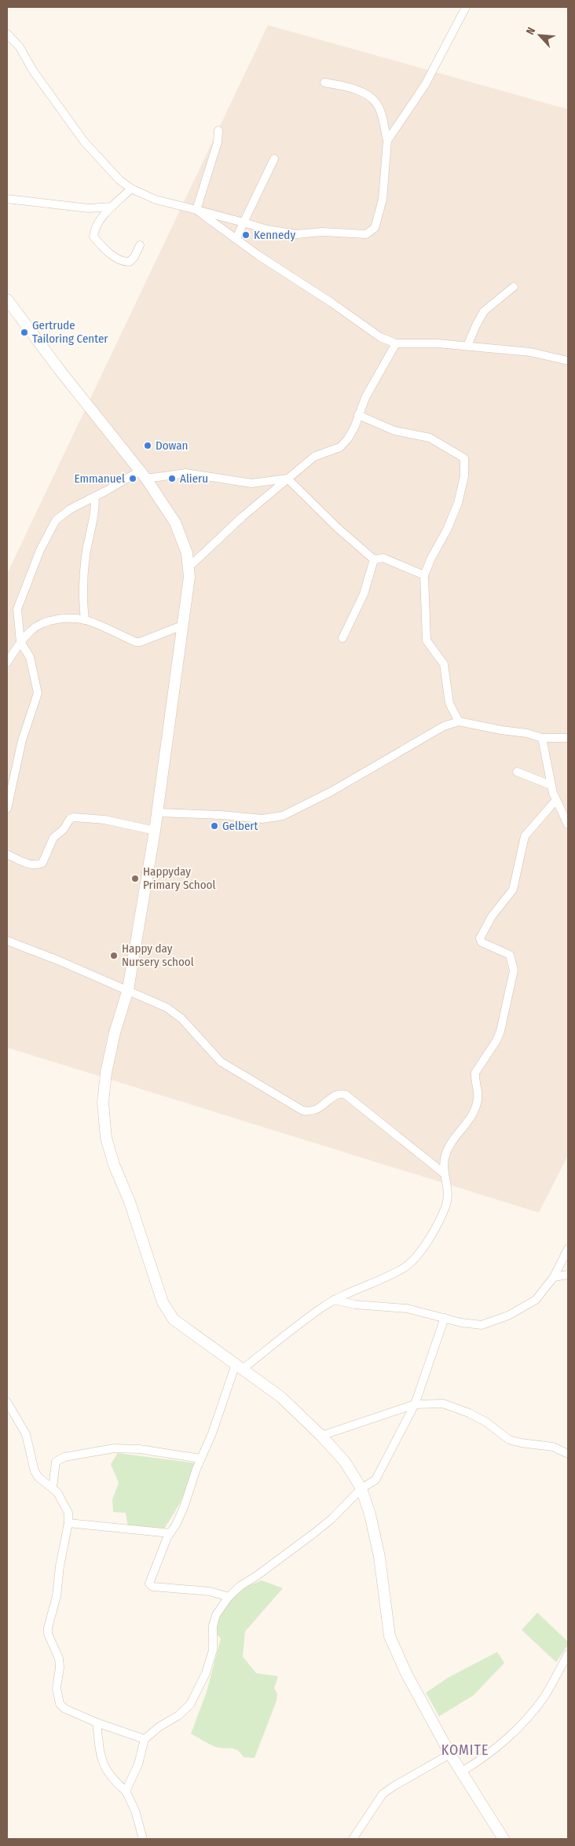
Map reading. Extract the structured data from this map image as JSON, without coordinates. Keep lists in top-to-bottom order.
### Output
{
  "districts": ["KOMITE"],
  "places": [
    "Kennedy",
    "Gertrude Tailoring Center",
    "Dowan",
    "Emmanuel",
    "Alieru",
    "Gelbert",
    "Happyday Primary School",
    "Happy day Nursery school"
  ],
  "north": "top left"
}
